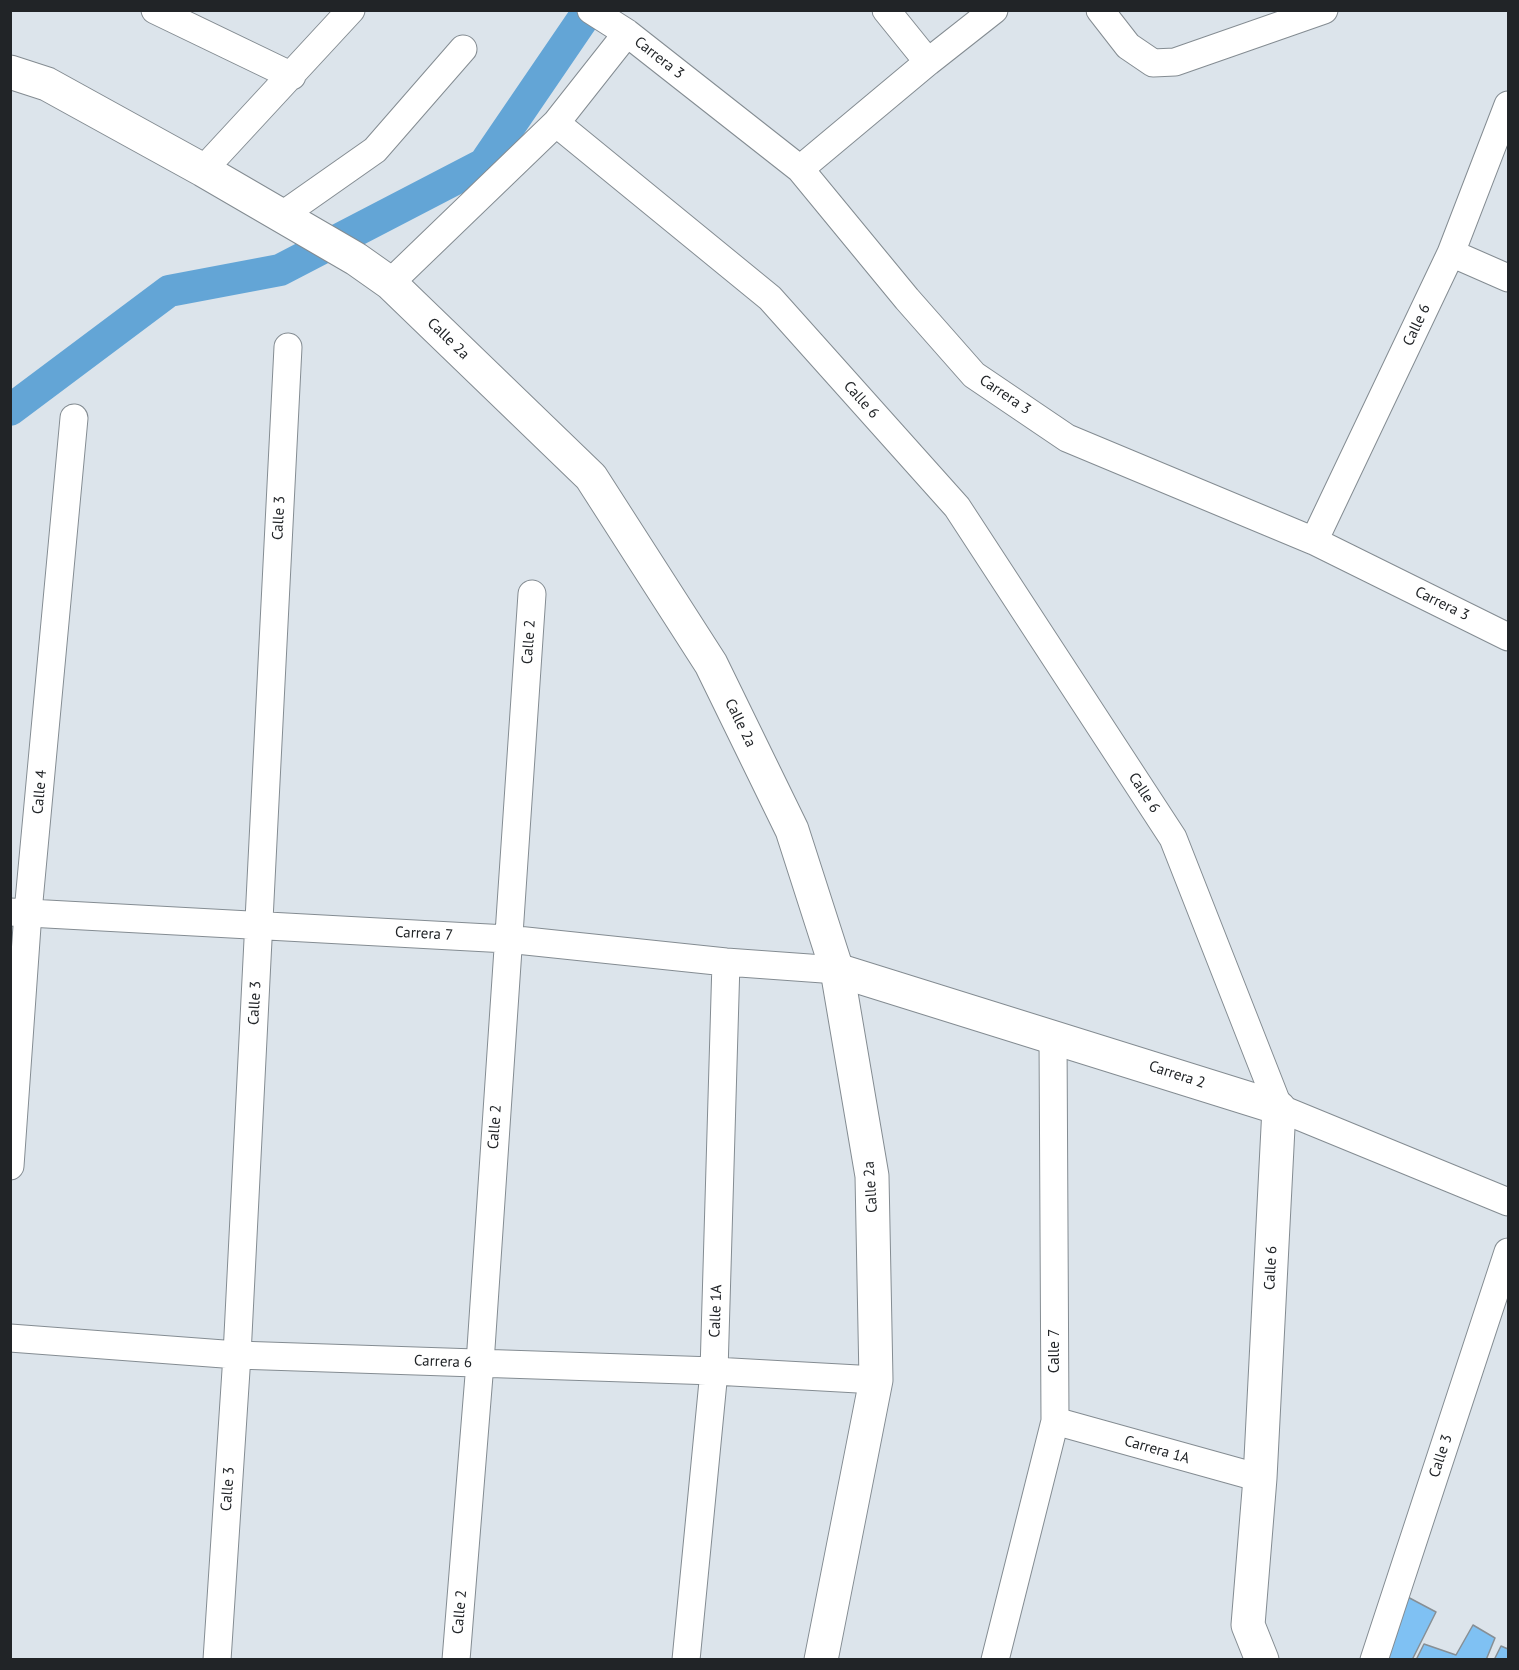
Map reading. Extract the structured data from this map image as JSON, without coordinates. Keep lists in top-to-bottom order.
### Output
{
  "streets": {
    "main road": ["Calle 6", "Calle 2a", "Carrera 2"],
    "street": [
      "Carrera 3",
      "Calle 3",
      "Calle 2",
      "Calle 4",
      "Carrera 7",
      "Calle 1A",
      "Calle 7",
      "Carrera 6",
      "Carrera 1A"
    ]
  },
  "crossings": [
    ["Carrera 3", "Calle 6"],
    ["Calle 6", "Carrera 2"],
    ["Calle 6", "Carrera 1A"],
    ["Calle 2a", "Carrera 7"],
    ["Calle 2a", "Carrera 2"],
    ["Calle 2a", "Carrera 6"],
    ["Calle 3", "Carrera 7"],
    ["Calle 3", "Carrera 6"],
    ["Calle 2", "Carrera 7"],
    ["Calle 2", "Carrera 6"],
    ["Calle 4", "Carrera 7"],
    ["Carrera 7", "Carrera 2"],
    ["Carrera 7", "Calle 1A"],
    ["Carrera 2", "Calle 7"],
    ["Calle 1A", "Carrera 6"],
    ["Calle 7", "Carrera 1A"]
  ]
}
